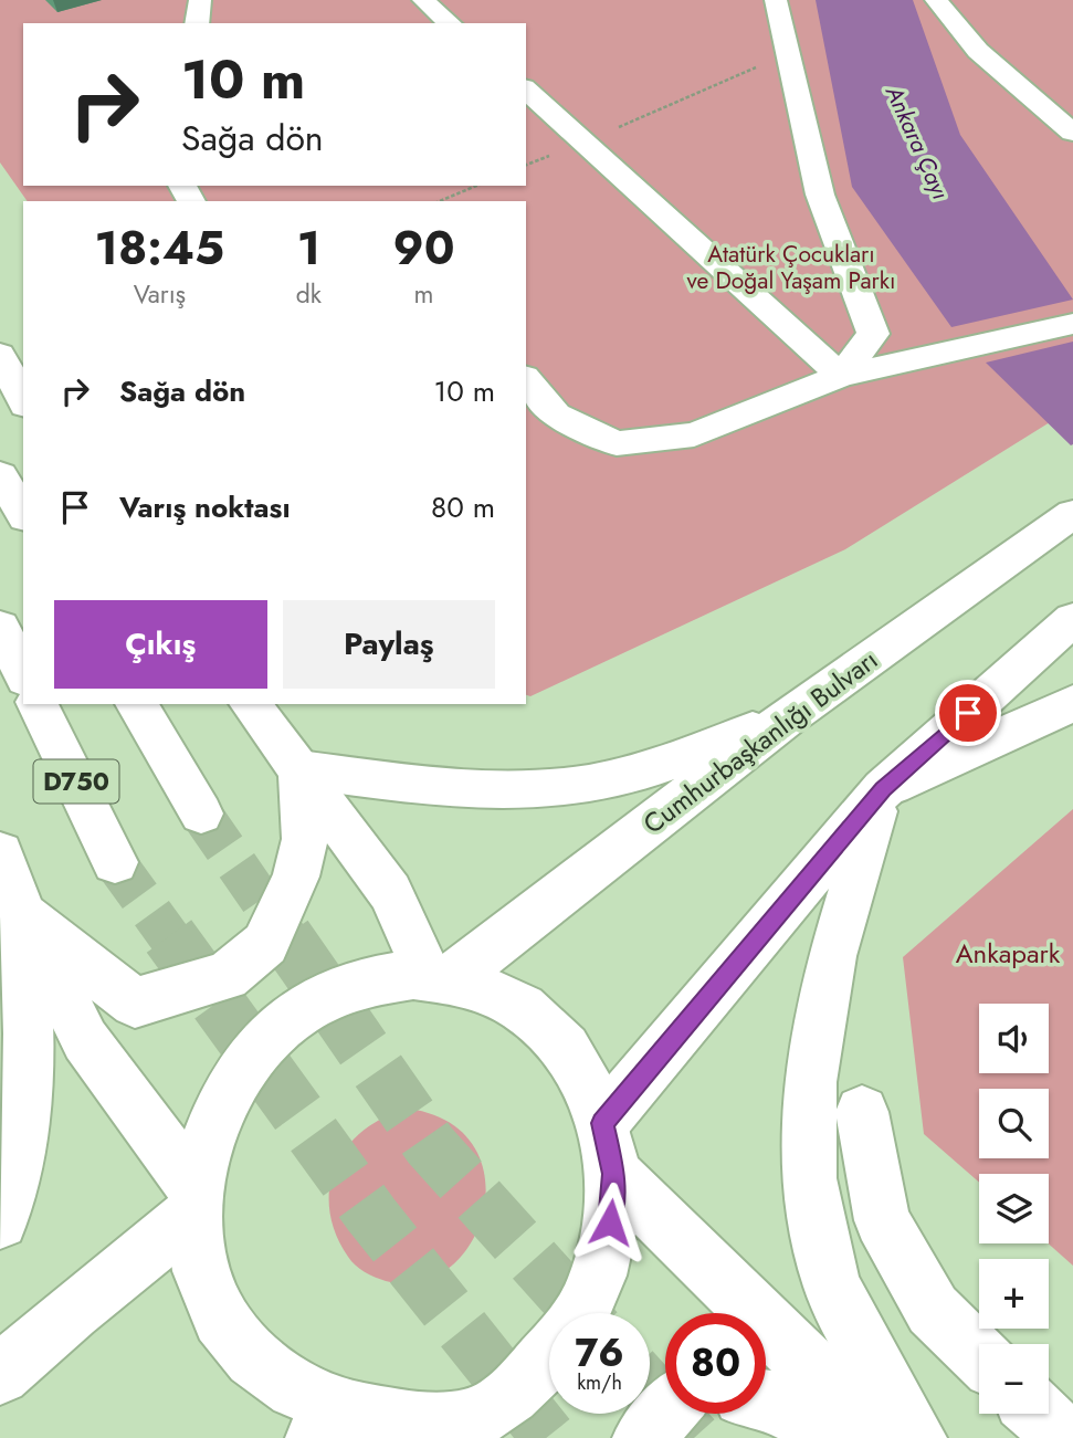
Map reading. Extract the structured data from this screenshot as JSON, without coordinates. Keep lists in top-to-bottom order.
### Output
{
  "streets": {
    "main road": ["Cumhurbaşkanlığı Bulvarı", "D750"]
  },
  "water": ["Ankara Çayı"],
  "parks": ["Atatürk Çocukları ve Doğal Yaşam Parkı", "Ankapark"],
  "page": {
    "turn": ["10 m", "Sağa dön"],
    "eta": [
      "18:45",
      "Varış",
      "1",
      "dk",
      "90",
      "m"
    ],
    "list": [
      {
        "name": "Sağa dön",
        "value": "10 m"
      },
      {
        "name": "Varış noktası",
        "value": "80 m"
      }
    ],
    "buttons": ["Çıkış", "Paylaş"],
    "map_buttons": ["+", "−"],
    "speed": "76 km/h",
    "limit": "80"
  }
}
